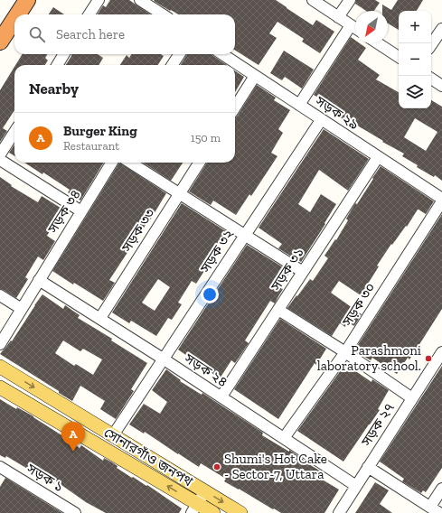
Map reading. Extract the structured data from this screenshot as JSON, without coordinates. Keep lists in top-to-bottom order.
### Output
{
  "streets": {
    "main road": ["সোনারগাঁও জনপথ"],
    "street": [
      "সড়ক ২৯",
      "সড়ক ৩৪",
      "সড়ক ৩৩",
      "সড়ক ৩২",
      "সড়ক ৩১",
      "সড়ক ৩০",
      "সড়ক ২৪",
      "সড়ক ২৭",
      "সড়ক ১"
    ]
  },
  "crossings": [
    ["সড়ক ২৯", "সড়ক ৩২"],
    ["সড়ক ২৯", "সড়ক ৩১"],
    ["সড়ক ২৯", "সড়ক ৩০"],
    ["সড়ক ৩৪", "সড়ক ২৪"],
    ["সড়ক ৩৩", "সড়ক ২৪"],
    ["সড়ক ৩২", "সড়ক ২৪"],
    ["সড়ক ৩২", "সোনারগাঁও জনপথ"],
    ["সড়ক ৩১", "সড়ক ২৪"],
    ["সড়ক ৩০", "সড়ক ২৪"],
    ["সড়ক ২৪", "সড়ক ২৭"]
  ],
  "places": ["Parashmoni laboratory school.", "Shumi's Hot Cake - Sector-7, Uttara"],
  "north": "bottom left",
  "page": {
    "map_buttons": ["+", "−"],
    "search": "Search here",
    "heading": "Nearby",
    "list": [
      {
        "mark": "A",
        "name": "Burger King",
        "note": "Restaurant",
        "value": "150 m"
      }
    ],
    "pins": "A"
  }
}
